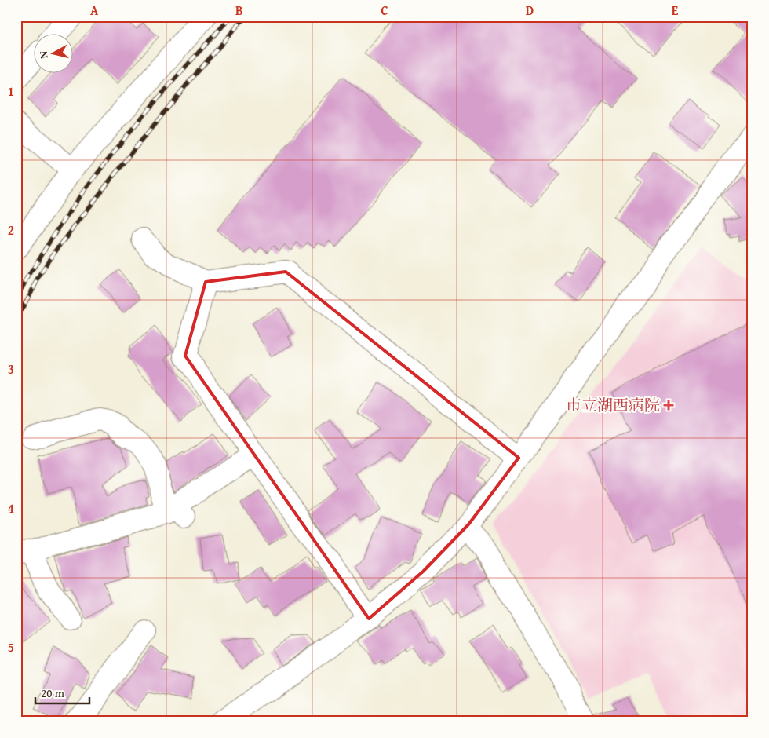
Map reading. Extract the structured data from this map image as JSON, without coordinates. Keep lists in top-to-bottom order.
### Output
{
  "places": {
    "health": ["市立湖西病院"]
  },
  "scale_bar": "20 m",
  "north": "left",
  "grid": {
    "columns": [
      "A",
      "B",
      "C",
      "D",
      "E"
    ],
    "rows": [
      "1",
      "2",
      "3",
      "4",
      "5"
    ]
  }
}
